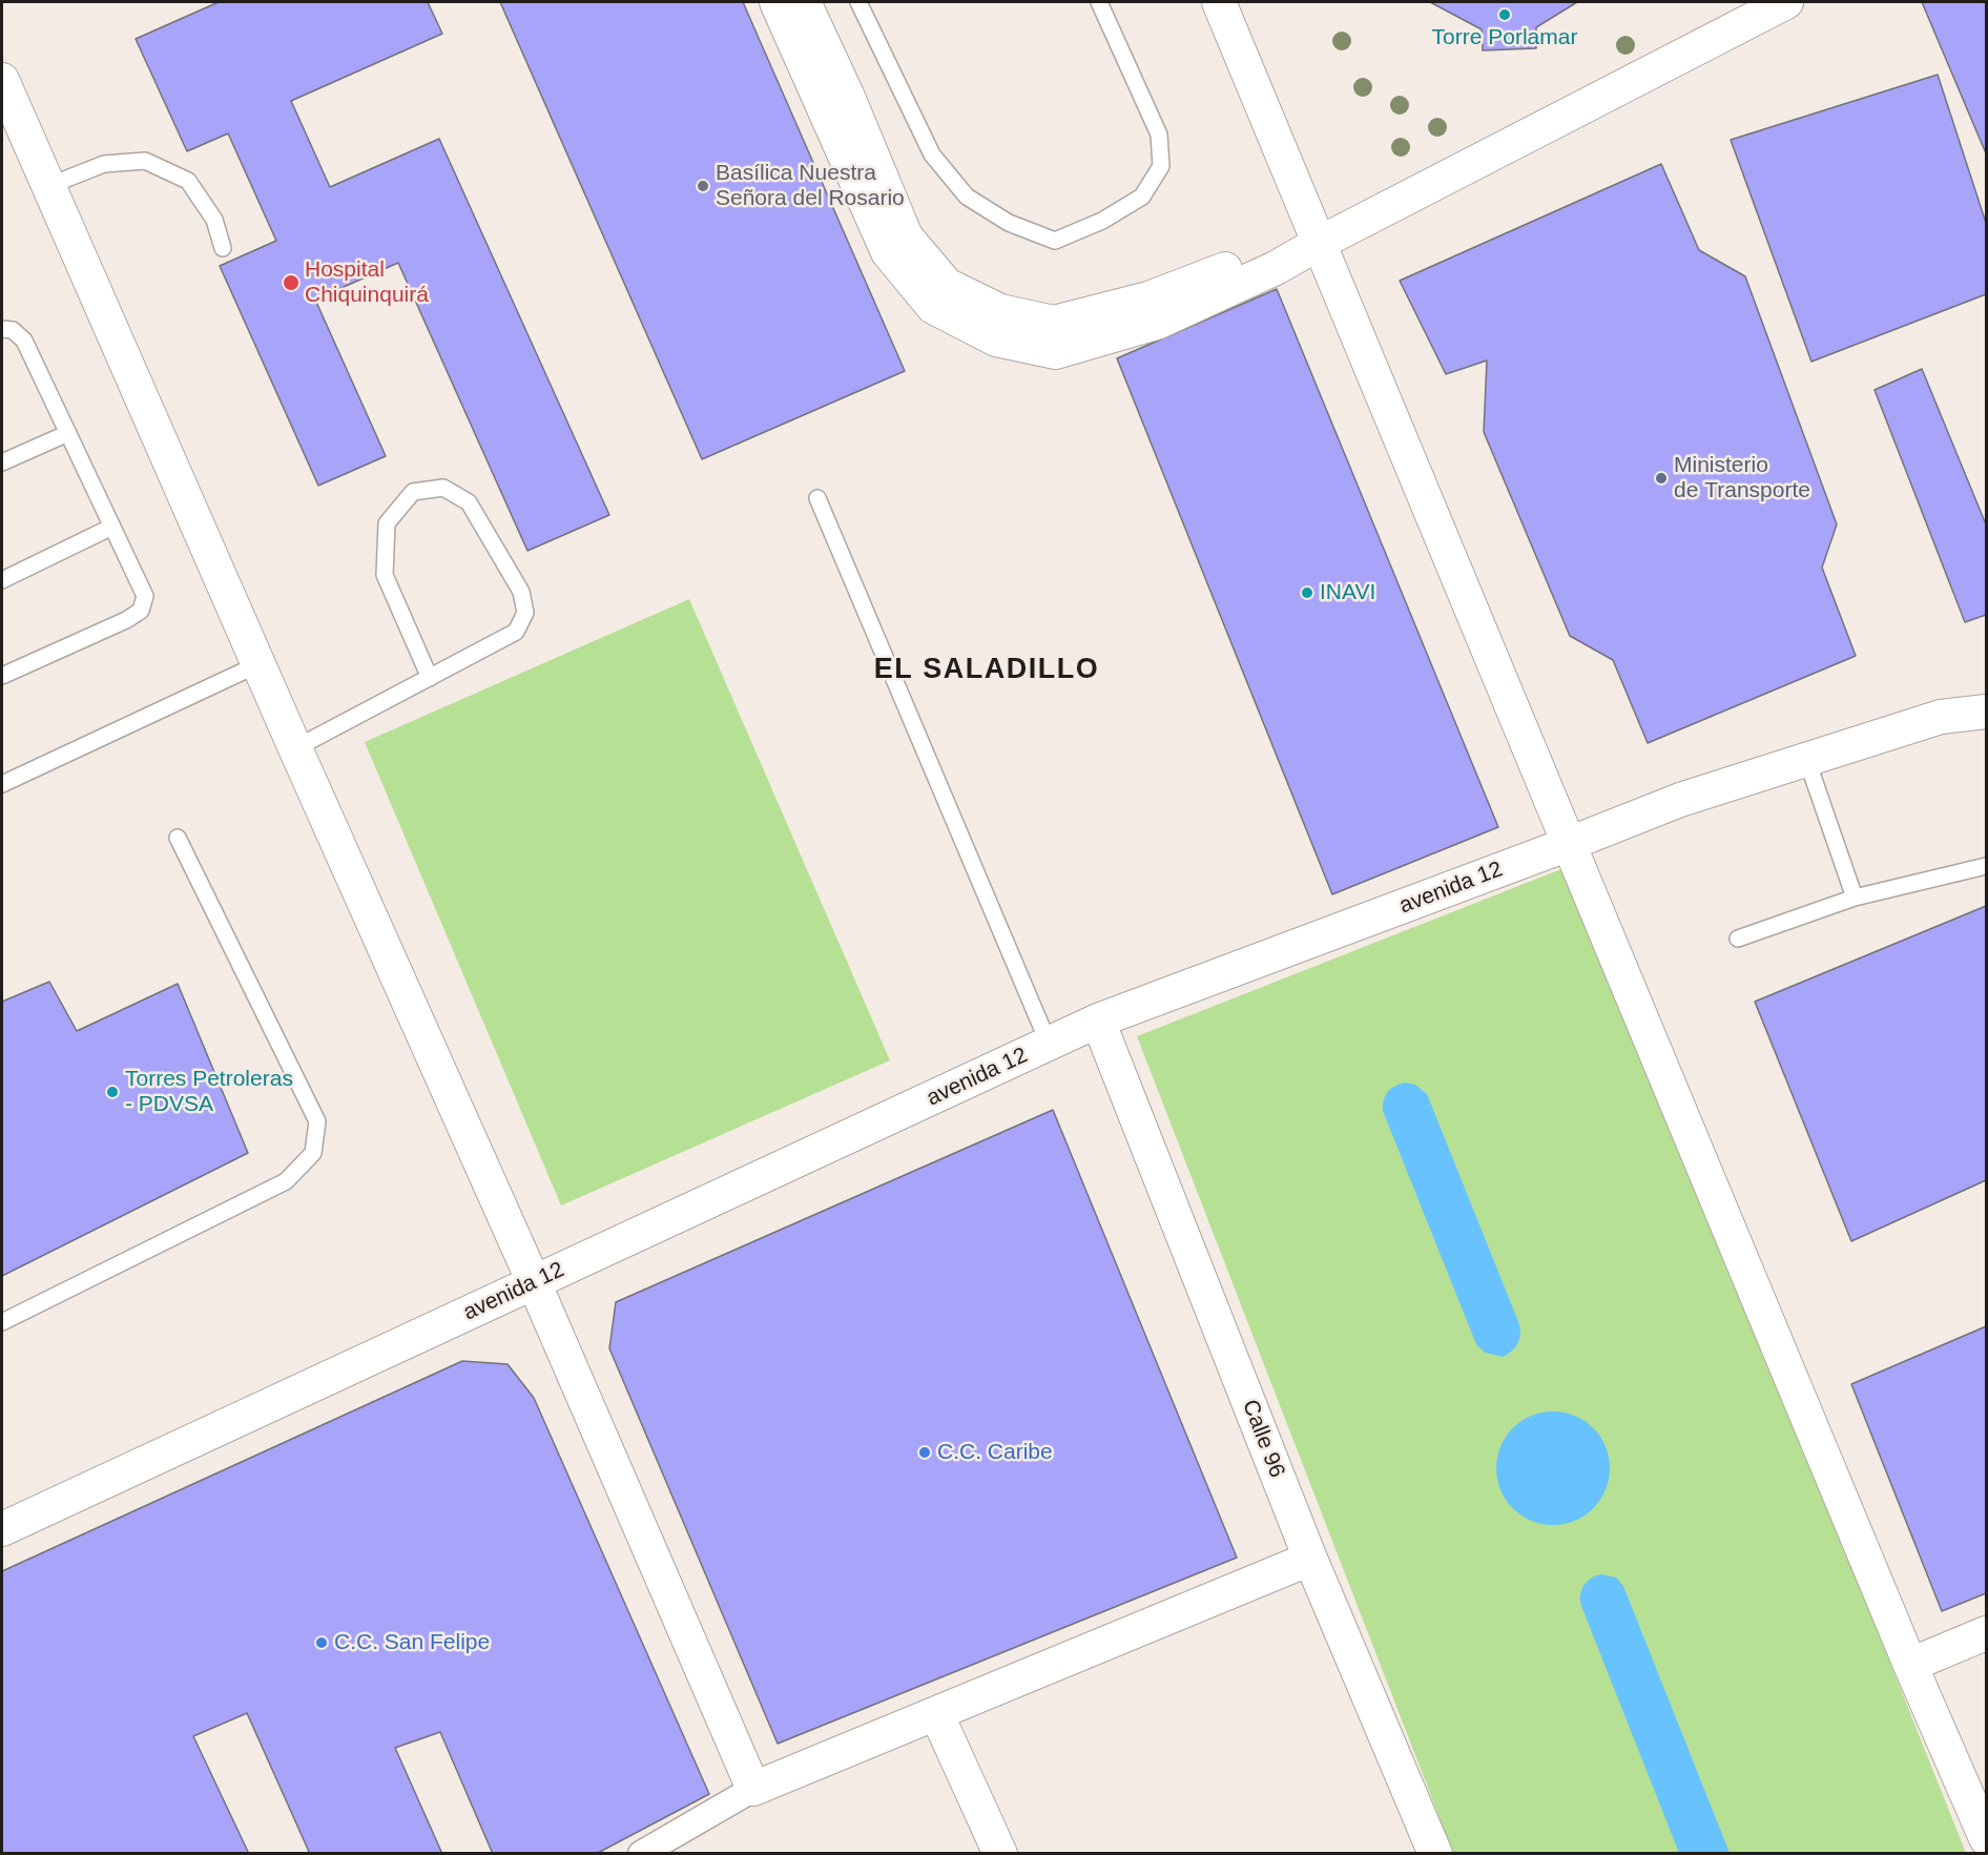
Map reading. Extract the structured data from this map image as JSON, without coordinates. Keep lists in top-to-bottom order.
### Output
{
  "streets": {
    "street": ["avenida 12", "Calle 96"]
  },
  "crossings": [
    ["avenida 12", "Calle 96"]
  ],
  "districts": ["EL SALADILLO"],
  "places": [
    "Torre Porlamar",
    "Basílica Nuestra Señora del Rosario",
    "Hospital Chiquinquirá",
    "Ministerio de Transporte",
    "INAVI",
    "Torres Petroleras - PDVSA",
    "C.C. Caribe",
    "C.C. San Felipe"
  ]
}
